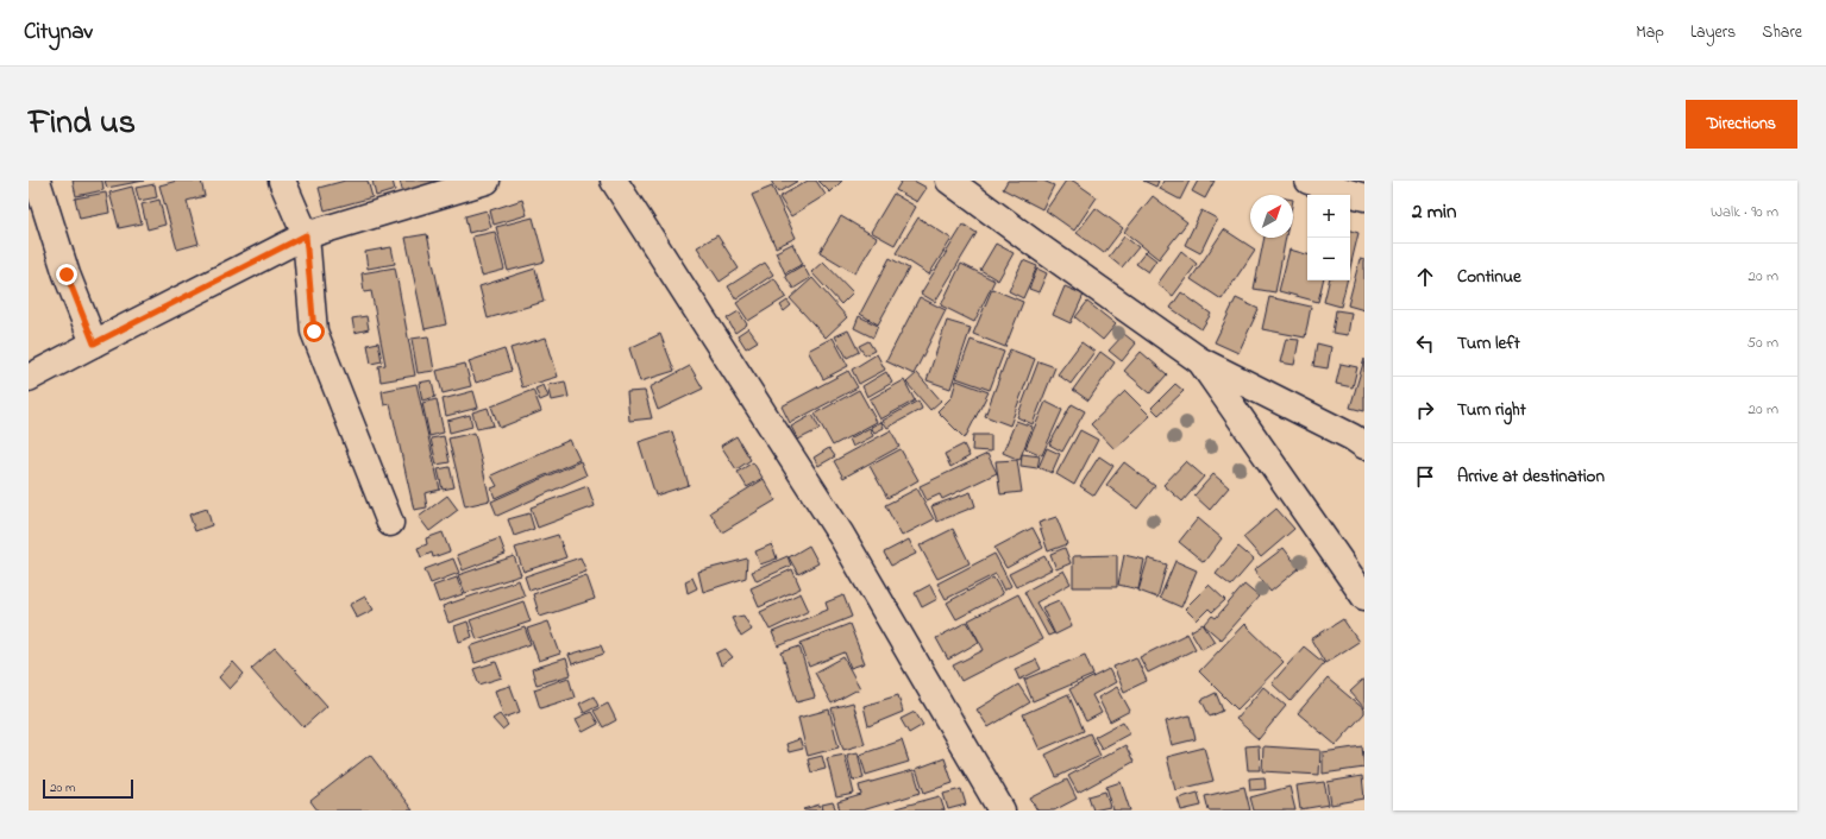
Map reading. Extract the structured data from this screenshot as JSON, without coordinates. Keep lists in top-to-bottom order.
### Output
{
  "scale_bar": "20 m",
  "north": "top right",
  "page": {
    "header": "Citynav",
    "nav": ["Map", "Layers", "Share"],
    "title": "Find us",
    "buttons": "Directions",
    "heading": ["2 min", "Walk · 90 m"],
    "map_buttons": ["+", "−"],
    "list": [
      ["Continue", "20 m"],
      ["Turn left", "50 m"],
      ["Turn right", "20 m"],
      "Arrive at destination"
    ],
    "scale": "20 m"
  }
}
